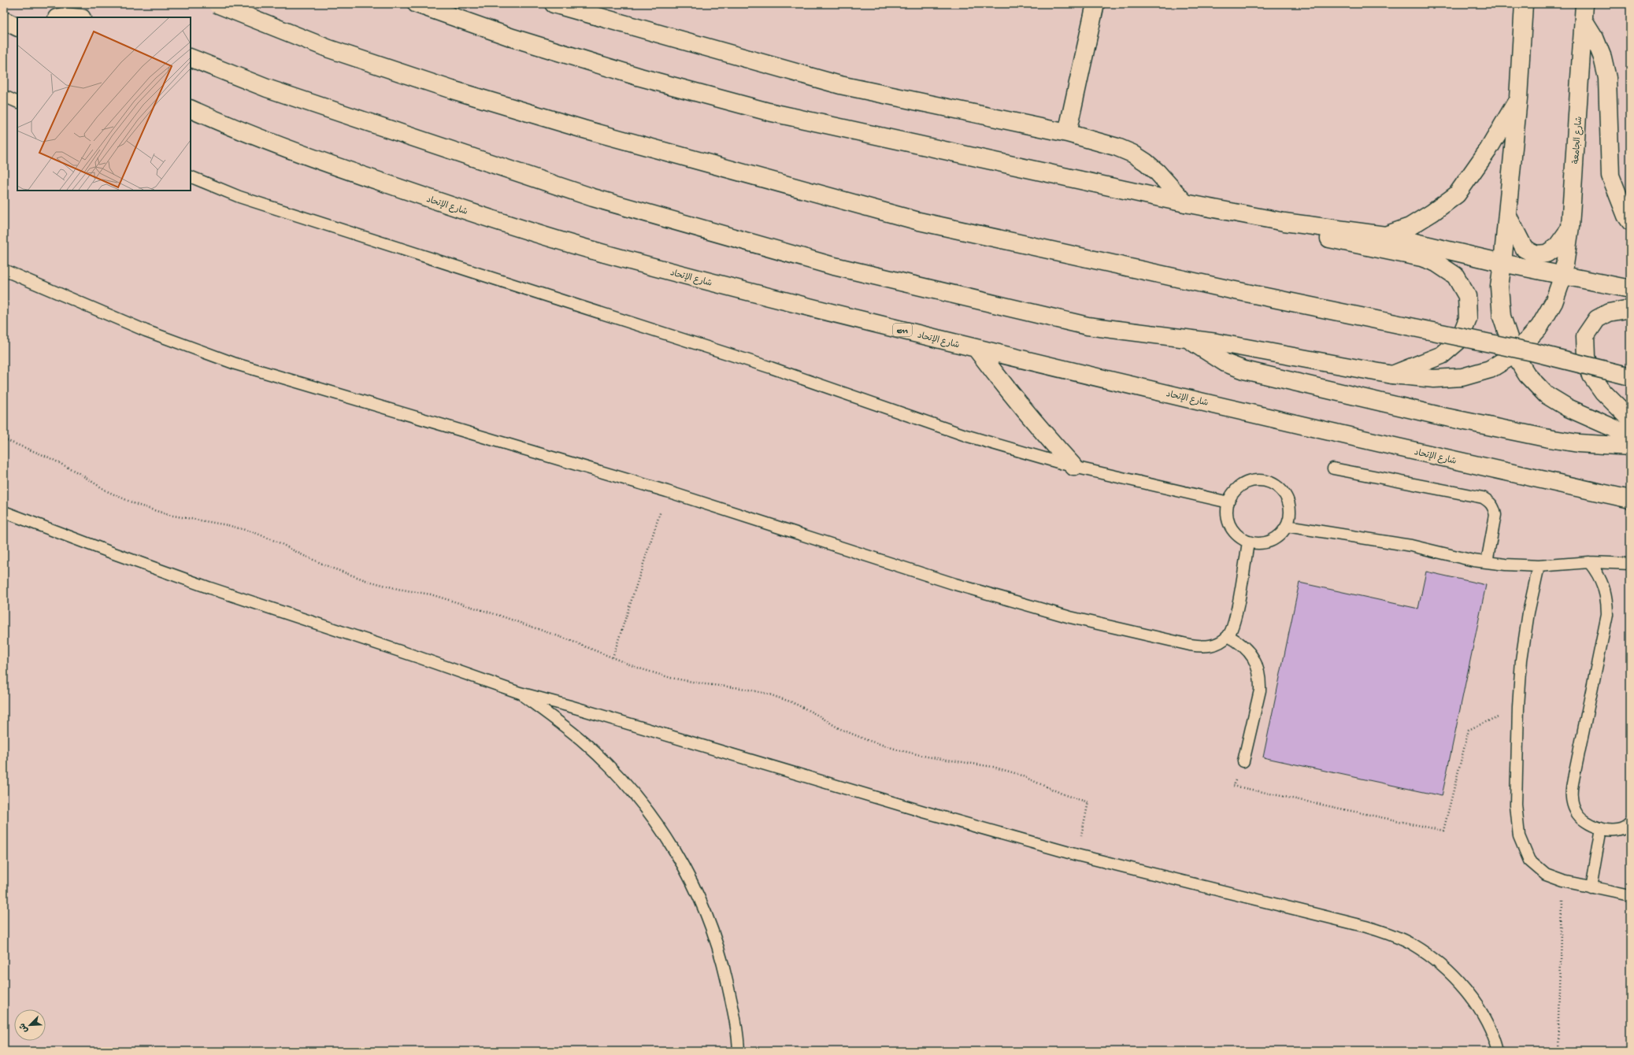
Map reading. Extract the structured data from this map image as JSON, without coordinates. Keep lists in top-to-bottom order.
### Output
{
  "streets": {
    "main road": ["شارع الجامعة", "شارع الإتحاد", "E11"]
  },
  "north": "bottom left"
}
